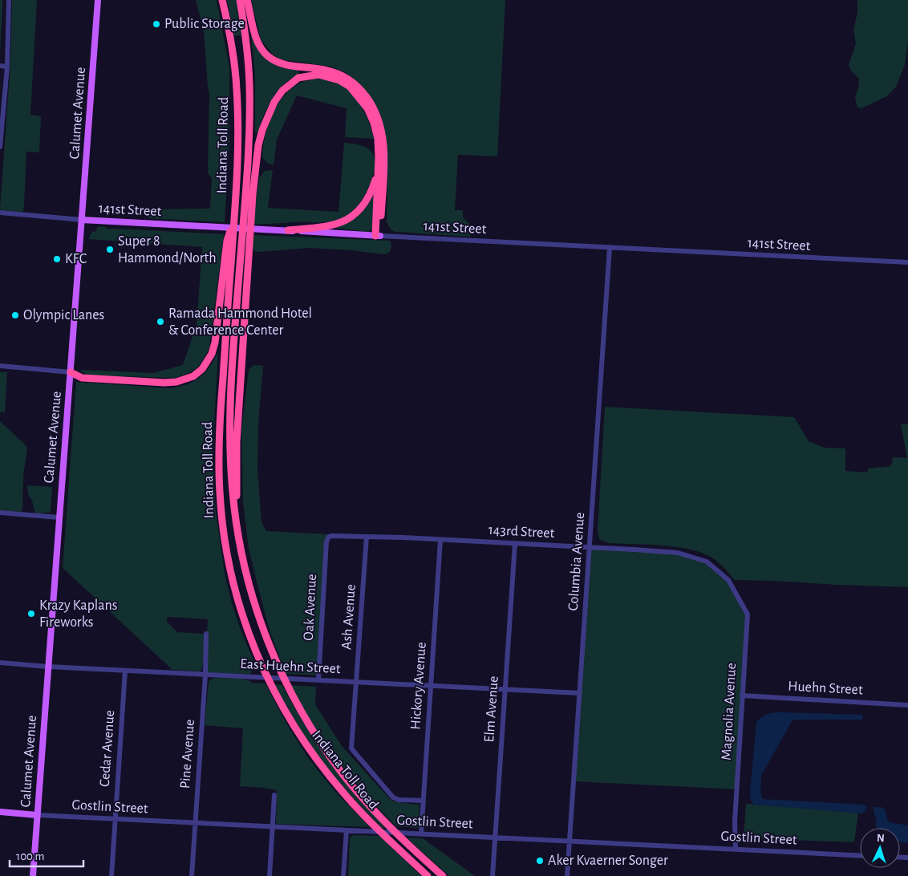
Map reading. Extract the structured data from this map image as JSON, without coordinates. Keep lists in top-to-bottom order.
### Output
{
  "streets": {
    "highway": ["Indiana Toll Road"],
    "main road": ["Calumet Avenue", "141st Street", "Gostlin Street"],
    "street": [
      "143rd Street",
      "Columbia Avenue",
      "Oak Avenue",
      "Ash Avenue",
      "East Huehn Street",
      "Hickory Avenue",
      "Huehn Street",
      "Elm Avenue",
      "Magnolia Avenue",
      "Cedar Avenue",
      "Pine Avenue"
    ]
  },
  "crossings": [
    ["Calumet Avenue", "141st Street"],
    ["Calumet Avenue", "East Huehn Street"],
    ["Calumet Avenue", "Gostlin Street"],
    ["141st Street", "Columbia Avenue"],
    ["143rd Street", "Columbia Avenue"],
    ["143rd Street", "Oak Avenue"],
    ["143rd Street", "Ash Avenue"],
    ["143rd Street", "Hickory Avenue"],
    ["143rd Street", "Elm Avenue"],
    ["143rd Street", "Magnolia Avenue"],
    ["Columbia Avenue", "East Huehn Street"],
    ["Columbia Avenue", "Gostlin Street"],
    ["Oak Avenue", "East Huehn Street"],
    ["Ash Avenue", "East Huehn Street"],
    ["Ash Avenue", "Hickory Avenue"],
    ["East Huehn Street", "Hickory Avenue"],
    ["East Huehn Street", "Elm Avenue"],
    ["East Huehn Street", "Cedar Avenue"],
    ["East Huehn Street", "Pine Avenue"],
    ["Hickory Avenue", "Gostlin Street"],
    ["Huehn Street", "Magnolia Avenue"],
    ["Elm Avenue", "Gostlin Street"],
    ["Magnolia Avenue", "Gostlin Street"],
    ["Cedar Avenue", "Gostlin Street"],
    ["Pine Avenue", "Gostlin Street"]
  ],
  "places": [
    "Public Storage",
    "Super 8 Hammond/North",
    "KFC",
    "Olympic Lanes",
    "Ramada Hammond Hotel & Conference Center",
    "Krazy Kaplans Fireworks",
    "Aker Kvaerner Songer"
  ],
  "scale_bar": "100 m",
  "north": "top"
}
